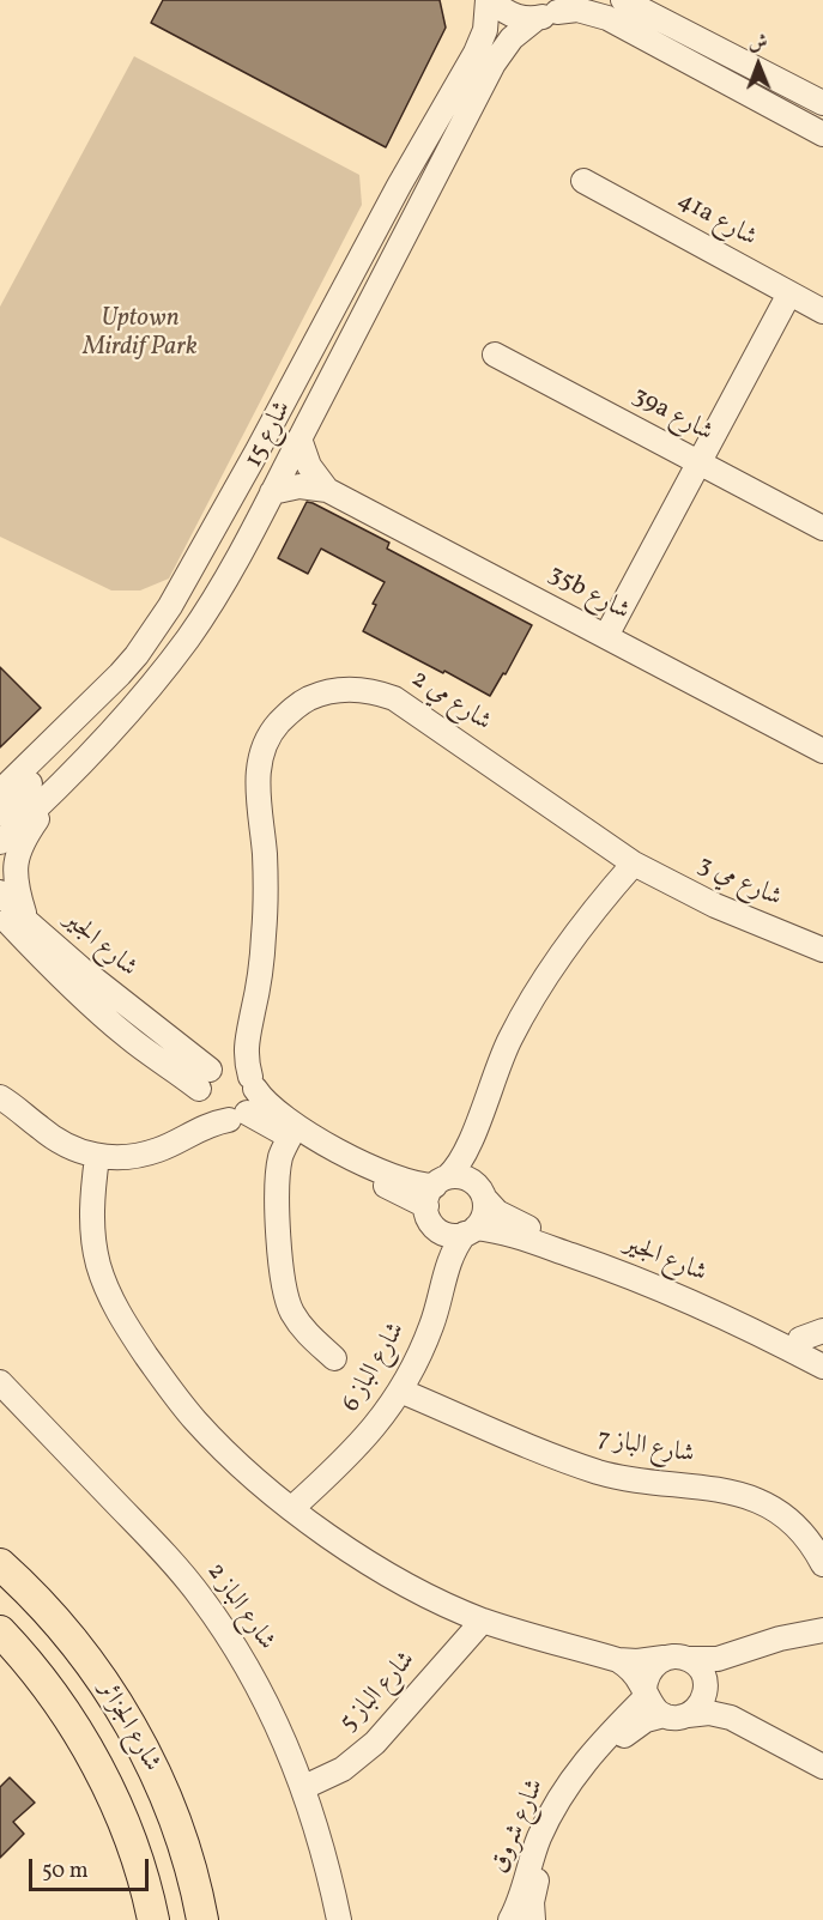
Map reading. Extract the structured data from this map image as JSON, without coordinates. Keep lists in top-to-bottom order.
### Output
{
  "streets": {
    "main road": ["شارع الجزائر"],
    "street": [
      "41a شارع",
      "39a شارع",
      "شارع 15",
      "35b شارع",
      "شارع مي 2",
      "شارع مي 3",
      "شارع الجير",
      "شارع الباز 6",
      "شارع الباز 7",
      "شارع الباز 2",
      "شارع الباز 5",
      "شارع شروق"
    ]
  },
  "crossings": [
    ["شارع 15", "35b شارع"],
    ["شارع مي 2", "شارع مي 3"],
    ["شارع مي 2", "شارع الجير"],
    ["شارع الجير", "شارع الباز 6"],
    ["شارع الباز 6", "شارع الباز 7"],
    ["شارع الباز 2", "شارع الباز 5"]
  ],
  "parks": ["Uptown Mirdif Park"],
  "scale_bar": "50 m",
  "north": "top"
}
